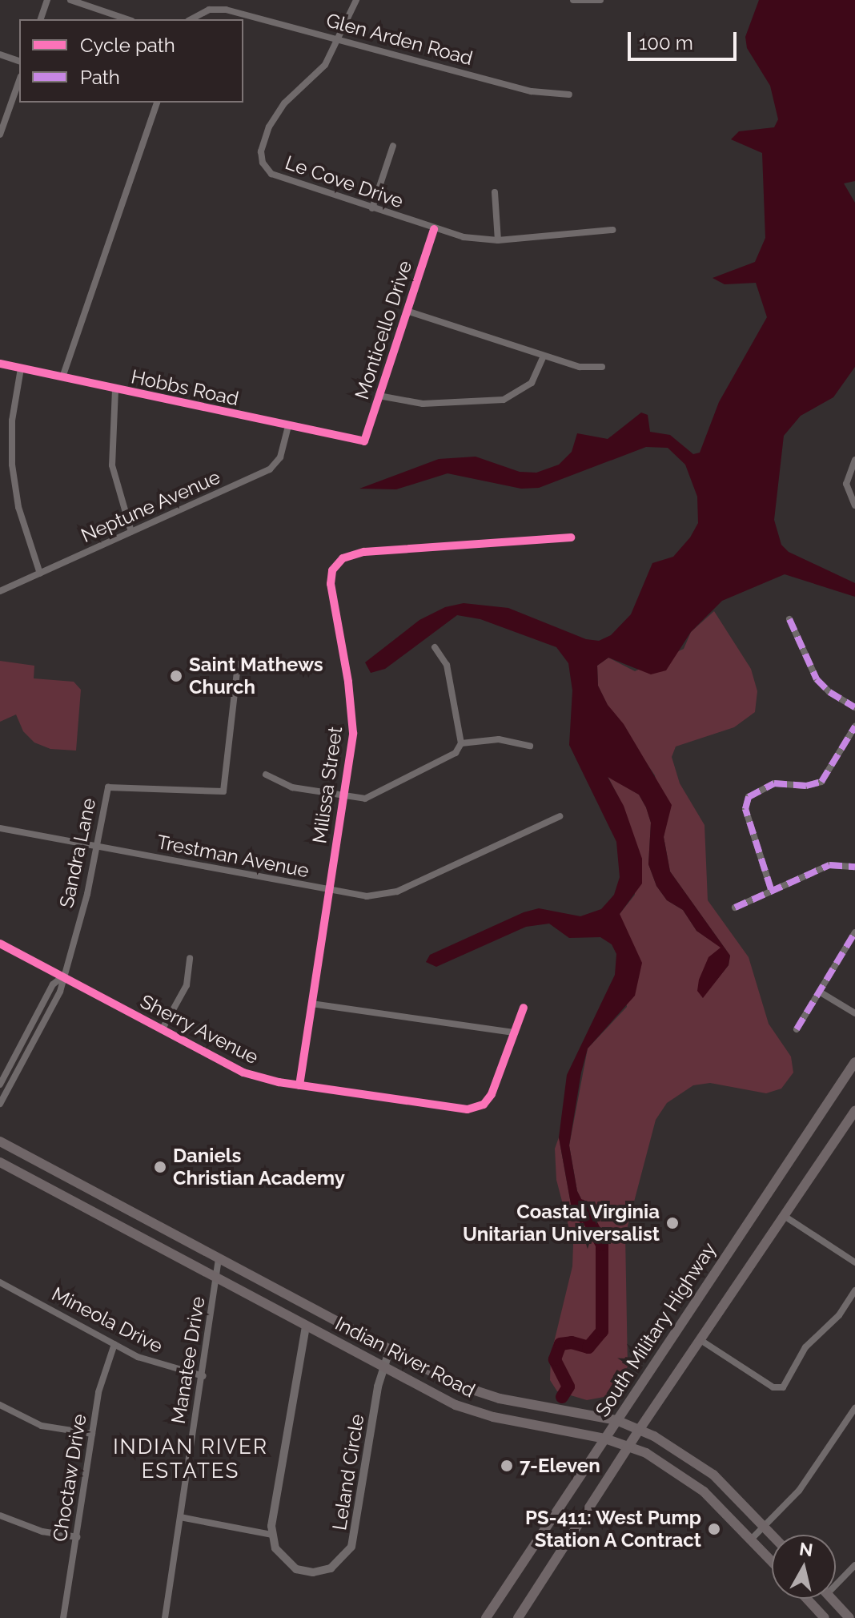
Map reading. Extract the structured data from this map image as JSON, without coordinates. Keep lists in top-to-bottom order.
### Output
{
  "streets": {
    "main road": ["South Military Highway", "Indian River Road"],
    "street": [
      "Glen Arden Road",
      "Le Cove Drive",
      "Monticello Drive",
      "Hobbs Road",
      "Neptune Avenue",
      "Milissa Street",
      "Sandra Lane",
      "Trestman Avenue",
      "Sherry Avenue",
      "Mineola Drive",
      "Manatee Drive",
      "Leland Circle",
      "Choctaw Drive"
    ]
  },
  "crossings": [
    ["Glen Arden Road", "Le Cove Drive"],
    ["Le Cove Drive", "Monticello Drive"],
    ["Monticello Drive", "Hobbs Road"],
    ["Hobbs Road", "Neptune Avenue"],
    ["Milissa Street", "Trestman Avenue"],
    ["Milissa Street", "Sherry Avenue"],
    ["Sandra Lane", "Trestman Avenue"],
    ["Sandra Lane", "Sherry Avenue"],
    ["Mineola Drive", "Manatee Drive"],
    ["Mineola Drive", "Choctaw Drive"],
    ["South Military Highway", "Indian River Road"],
    ["Indian River Road", "Manatee Drive"],
    ["Indian River Road", "Leland Circle"]
  ],
  "districts": ["INDIAN RIVER ESTATES"],
  "places": [
    "Saint Mathews Church",
    "Daniels Christian Academy",
    "Coastal Virginia Unitarian Universalist",
    "7-Eleven",
    "PS-411: West Pump Station A Contract"
  ],
  "legend": ["Cycle path", "Path"],
  "scale_bar": "100 m",
  "north": "top"
}
